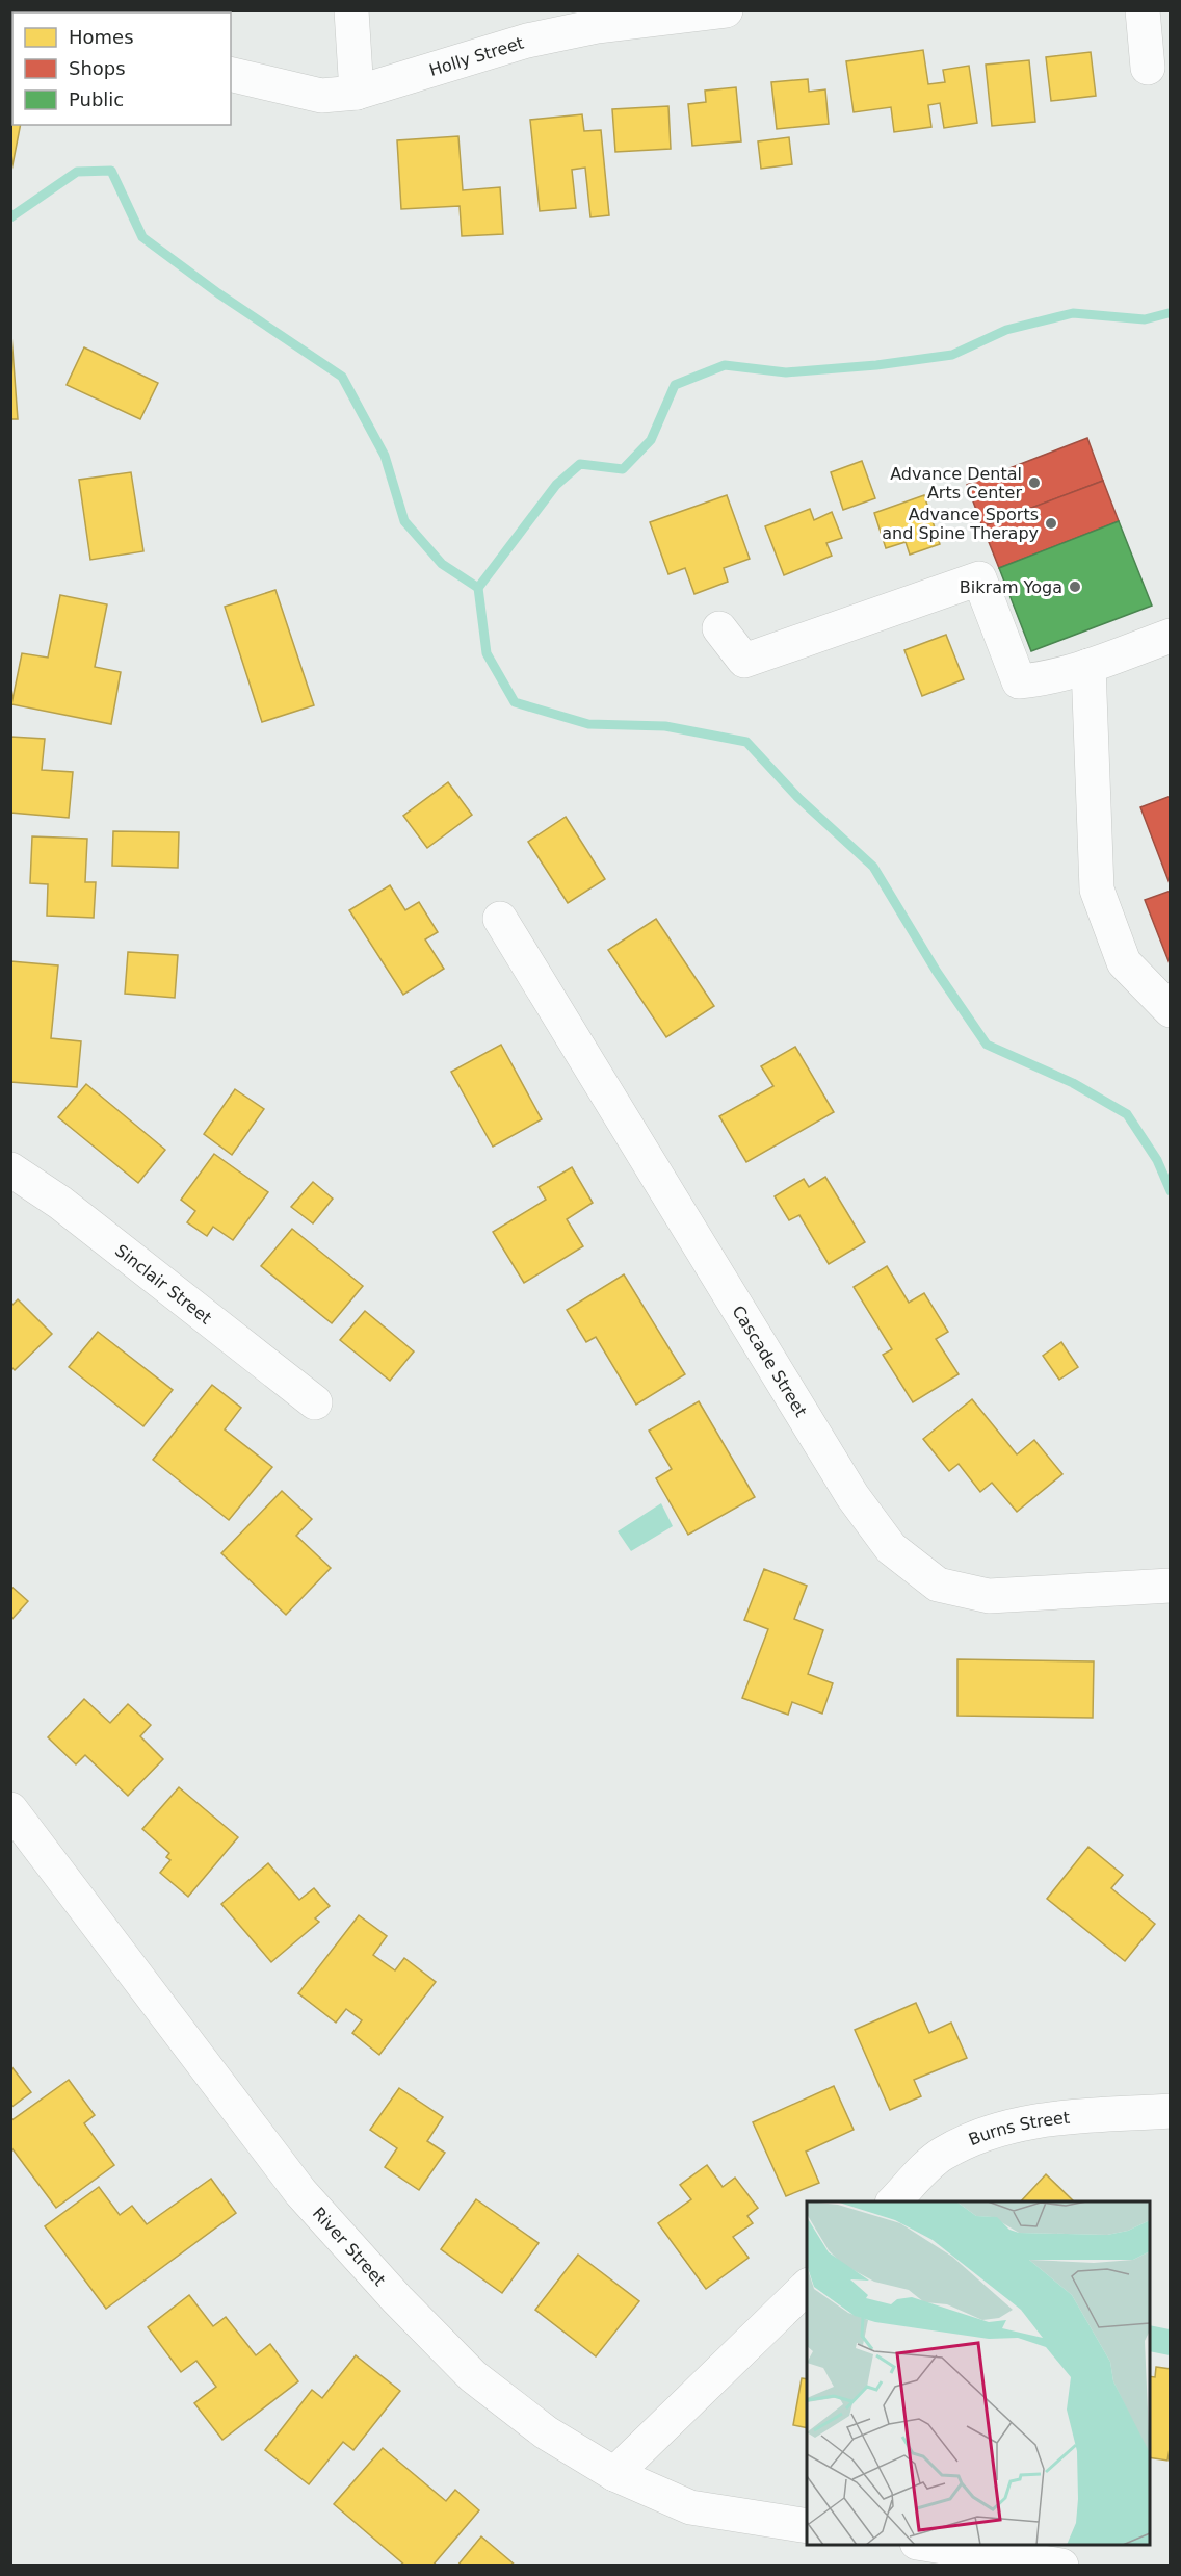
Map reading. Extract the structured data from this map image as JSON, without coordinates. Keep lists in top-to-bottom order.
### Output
{
  "streets": {
    "street": [
      "Holly Street",
      "Sinclair Street",
      "Cascade Street",
      "Burns Street",
      "River Street"
    ]
  },
  "places": ["Advance Dental Arts Center", "Advance Sports and Spine Therapy", "Bikram Yoga"],
  "legend": ["Homes", "Shops", "Public"]
}
